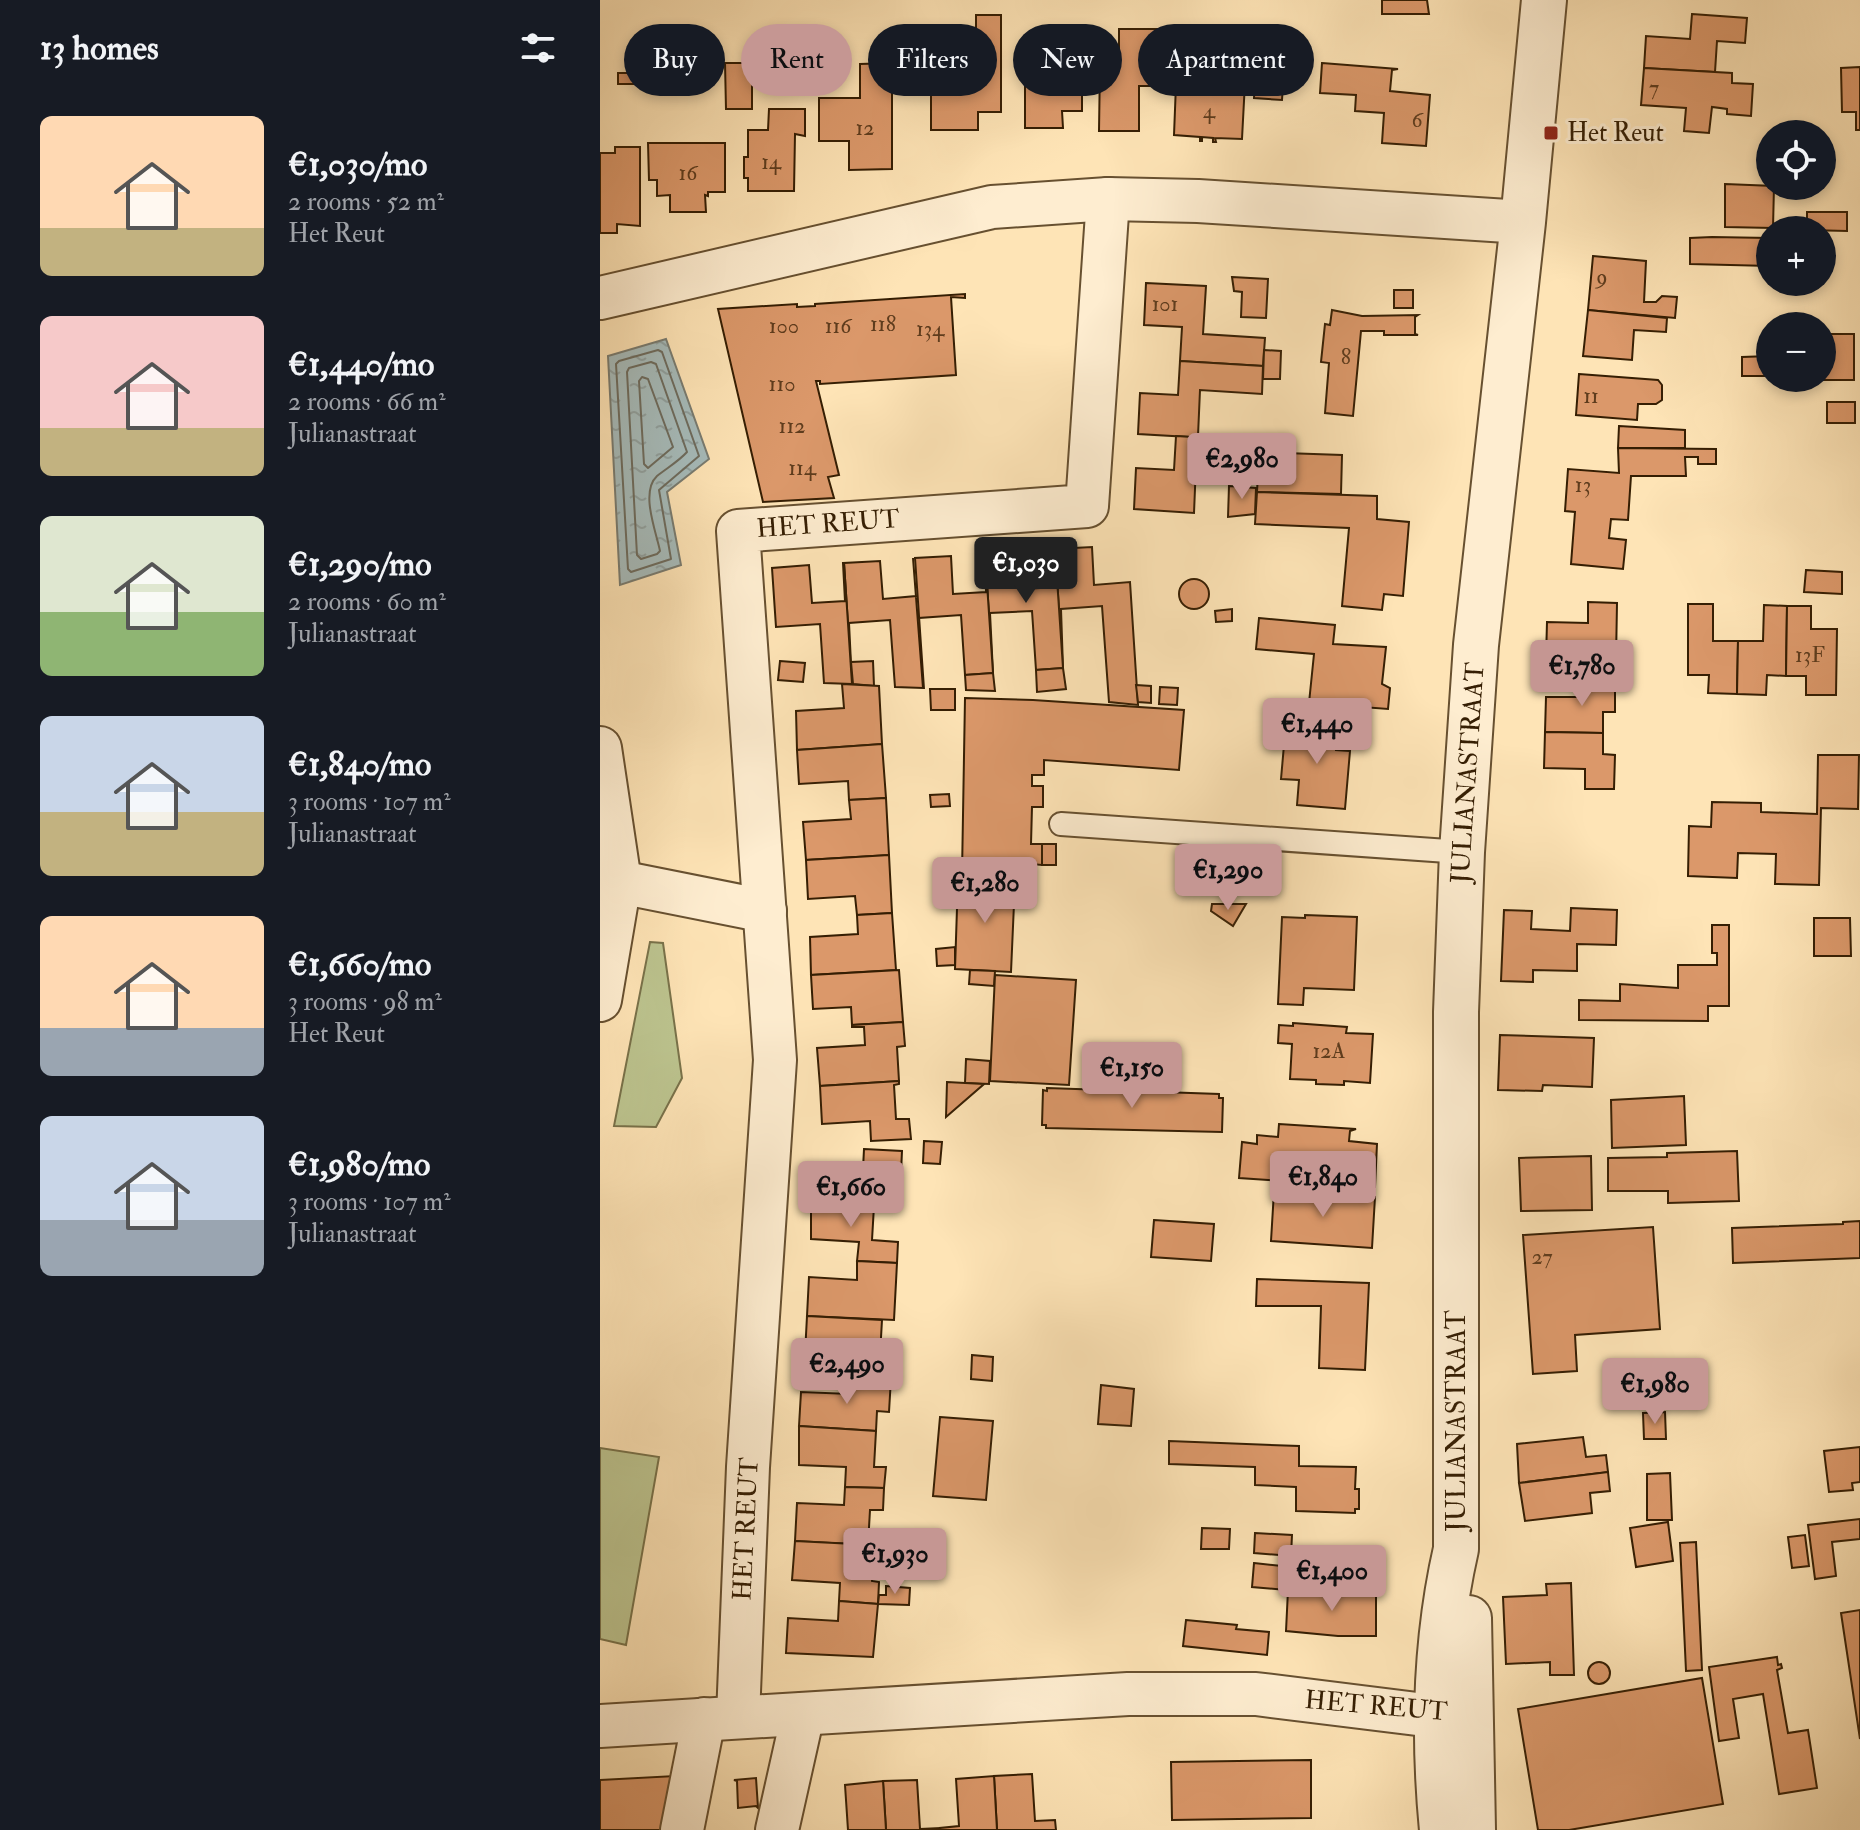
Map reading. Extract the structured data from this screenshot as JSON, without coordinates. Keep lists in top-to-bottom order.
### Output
{
  "streets": {
    "street": ["HET REUT", "JULIANASTRAAT"]
  },
  "crossings": [
    ["HET REUT", "JULIANASTRAAT"]
  ],
  "places": {
    "transit": ["Het Reut"]
  },
  "house_numbers": [
    "7",
    "4",
    "6",
    "12",
    "14",
    "16",
    "9",
    "101",
    "118",
    "100",
    "116",
    "134",
    "8",
    "110",
    "11",
    "112",
    "114",
    "13",
    "13F",
    "12A",
    "27"
  ],
  "page": {
    "heading": "13 homes",
    "chip": [
      "Buy",
      "Rent",
      "Filters",
      "New",
      "Apartment"
    ],
    "list": [
      {
        "name": "€1,030/mo",
        "note": "2 rooms · 52 m² · Het Reut"
      },
      {
        "name": "€1,440/mo",
        "note": "2 rooms · 66 m² · Julianastraat"
      },
      {
        "name": "€1,290/mo",
        "note": "2 rooms · 60 m² · Julianastraat"
      },
      {
        "name": "€1,840/mo",
        "note": "3 rooms · 107 m² · Julianastraat"
      },
      {
        "name": "€1,660/mo",
        "note": "3 rooms · 98 m² · Het Reut"
      },
      {
        "name": "€1,980/mo",
        "note": "3 rooms · 107 m² · Julianastraat"
      }
    ],
    "map_buttons": ["+", "−"],
    "price": [
      "€2,980",
      "€1,030",
      "€1,780",
      "€1,440",
      "€1,290",
      "€1,280",
      "€1,150",
      "€1,840",
      "€1,660",
      "€2,490",
      "€1,980",
      "€1,930",
      "€1,400"
    ]
  }
}
